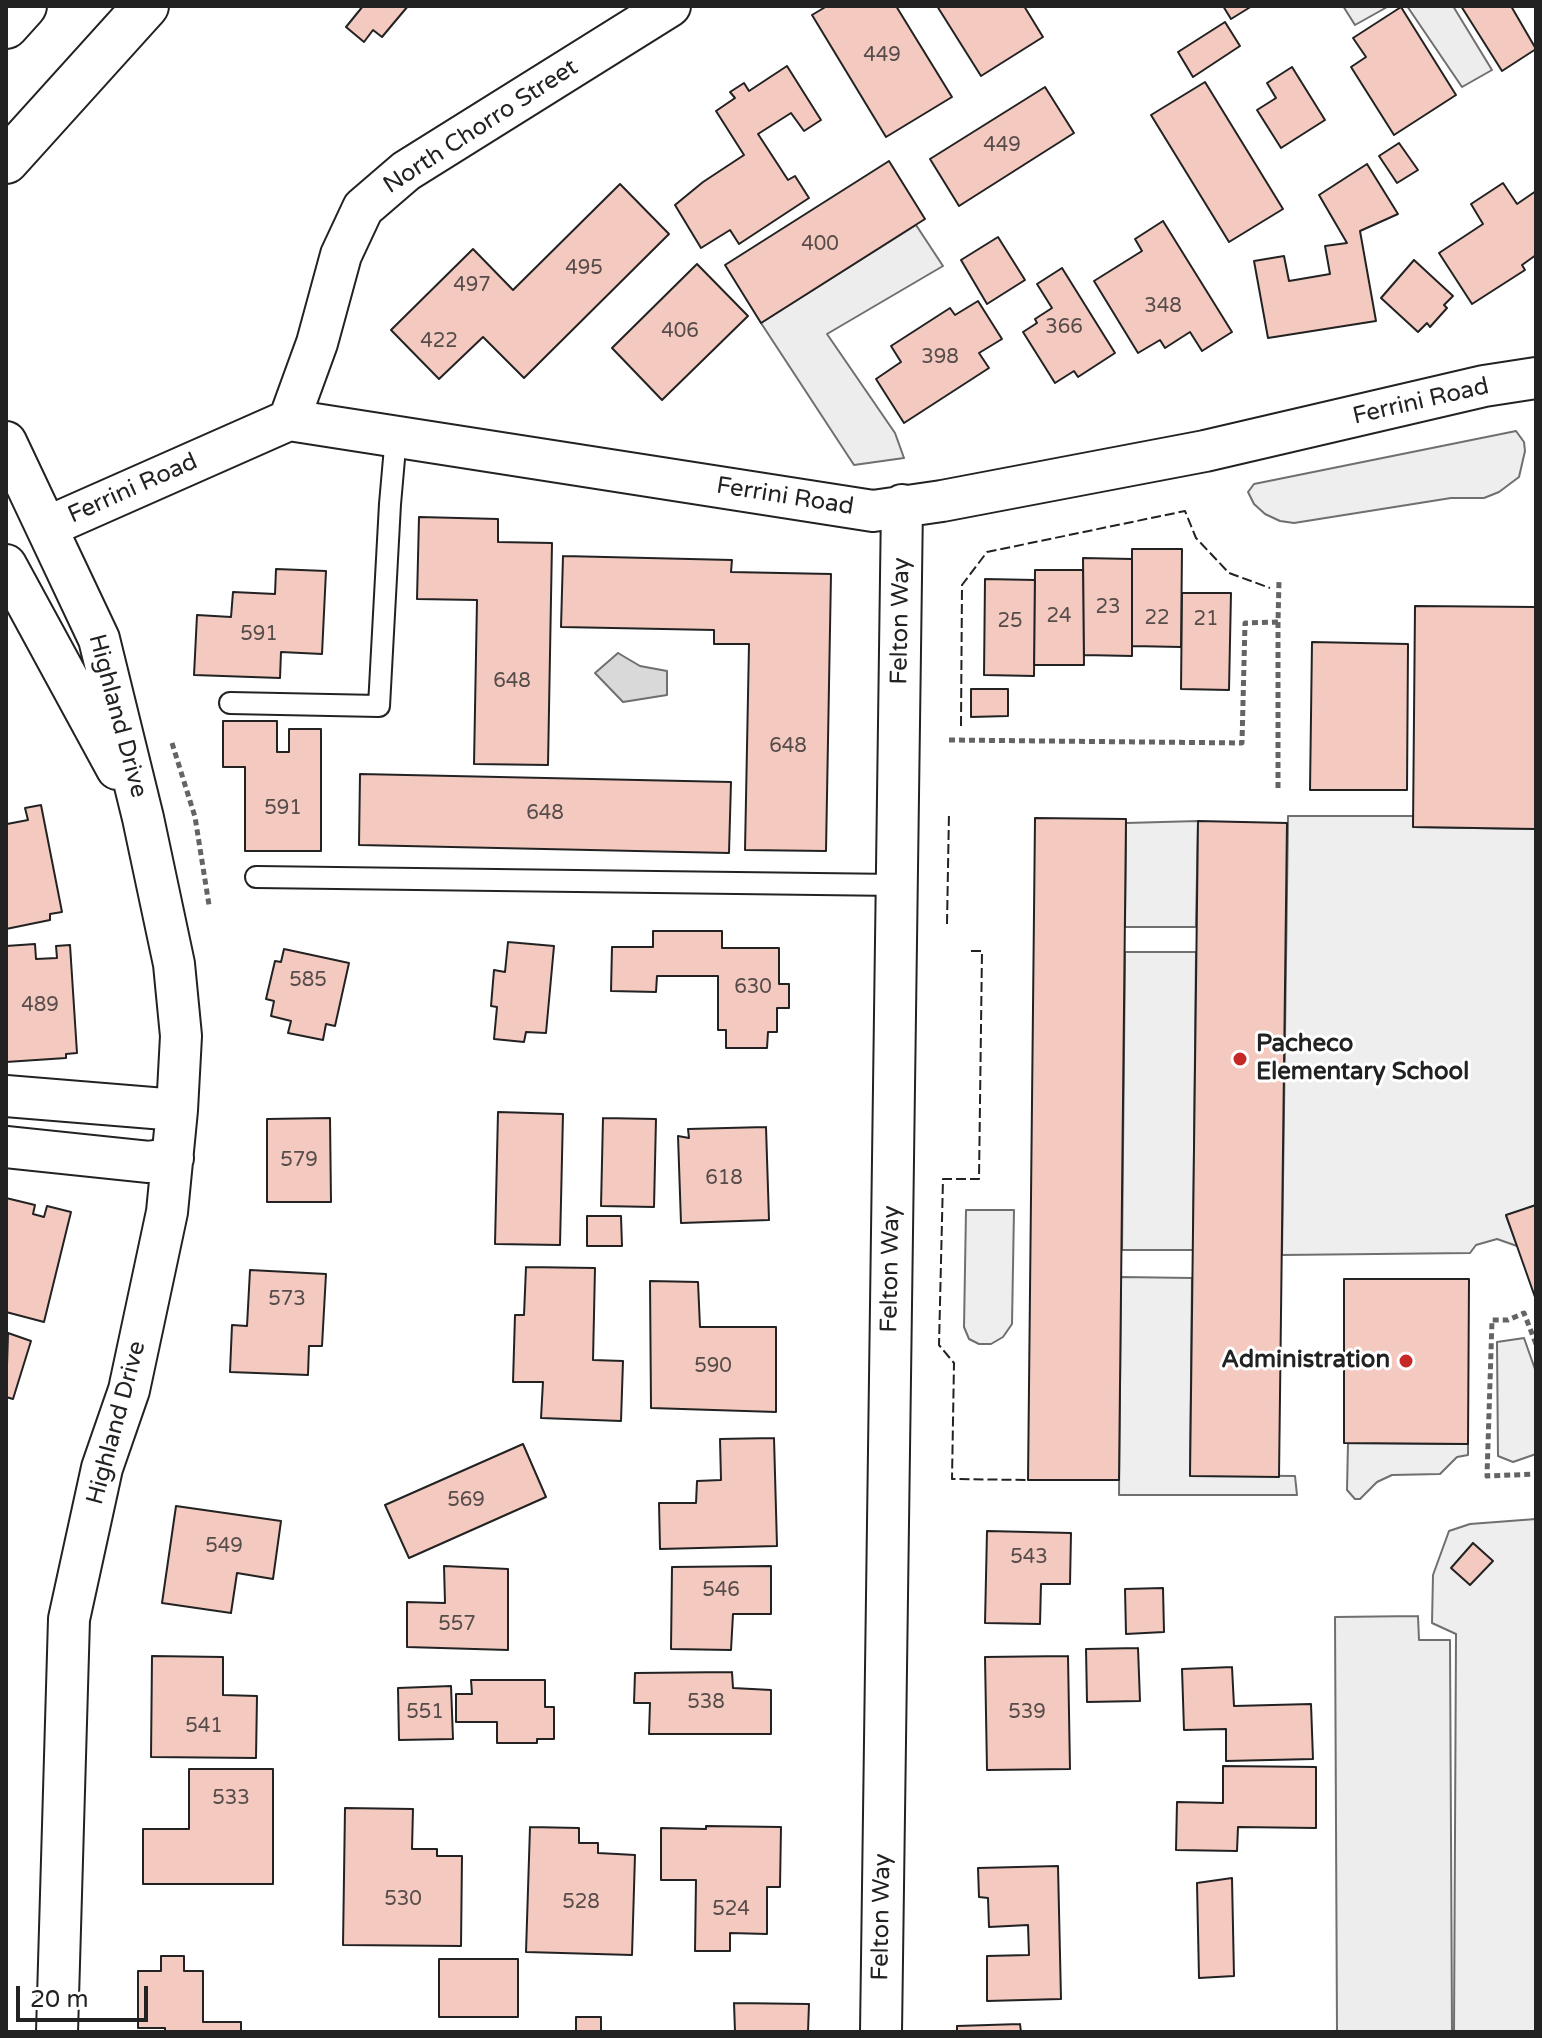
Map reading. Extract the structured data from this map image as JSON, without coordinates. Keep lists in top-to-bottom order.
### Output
{
  "streets": {
    "street": [
      "North Chorro Street",
      "Ferrini Road",
      "Felton Way",
      "Highland Drive"
    ]
  },
  "crossings": [
    ["North Chorro Street", "Ferrini Road"],
    ["Ferrini Road", "Felton Way"],
    ["Ferrini Road", "Highland Drive"]
  ],
  "places": ["Pacheco Elementary School", "Administration"],
  "house_numbers": [
    "449",
    "449",
    "400",
    "495",
    "497",
    "348",
    "366",
    "406",
    "422",
    "398",
    "23",
    "24",
    "22",
    "21",
    "25",
    "591",
    "648",
    "648",
    "591",
    "648",
    "585",
    "630",
    "489",
    "579",
    "618",
    "573",
    "590",
    "569",
    "549",
    "543",
    "546",
    "557",
    "538",
    "551",
    "539",
    "541",
    "533",
    "530",
    "528",
    "524"
  ],
  "scale_bar": "20 m"
}
